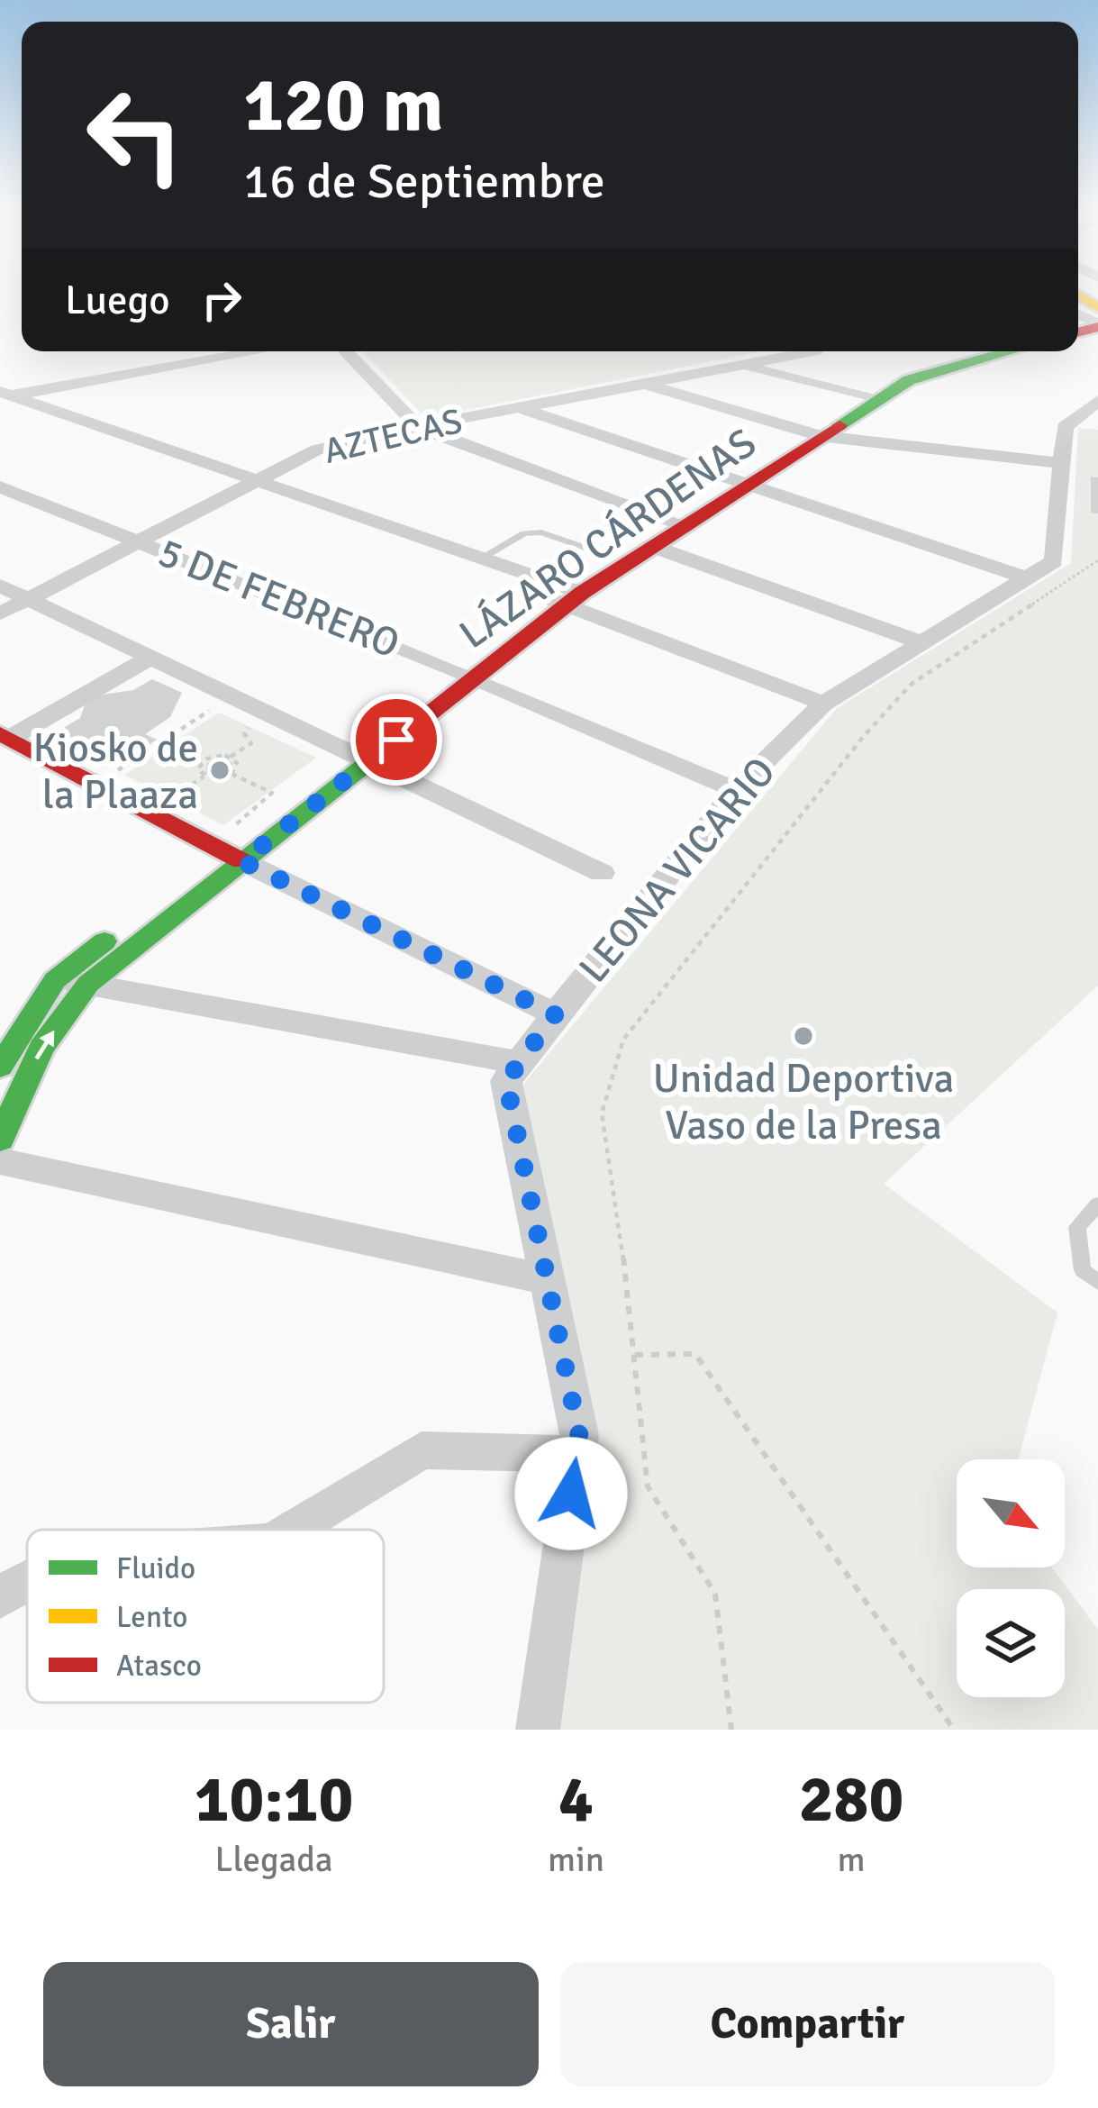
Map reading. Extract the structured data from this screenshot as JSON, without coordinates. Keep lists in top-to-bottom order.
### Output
{
  "streets": {
    "street": [
      "AZTECAS",
      "LÁZARO CÁRDENAS",
      "5 DE FEBRERO",
      "LEONA VICARIO"
    ]
  },
  "crossings": [
    ["AZTECAS", "5 DE FEBRERO"],
    ["LÁZARO CÁRDENAS", "5 DE FEBRERO"],
    ["5 DE FEBRERO", "LEONA VICARIO"]
  ],
  "places": ["Kiosko de la Plaaza", "Unidad Deportiva Vaso de la Presa"],
  "legend": ["Fluido", "Lento", "Atasco"],
  "north": "bottom right",
  "page": {
    "turn": ["120 m", "16 de Septiembre"],
    "then": "Luego",
    "eta": [
      "10:10",
      "Llegada",
      "4",
      "min",
      "280",
      "m"
    ],
    "buttons": ["Salir", "Compartir"]
  }
}
